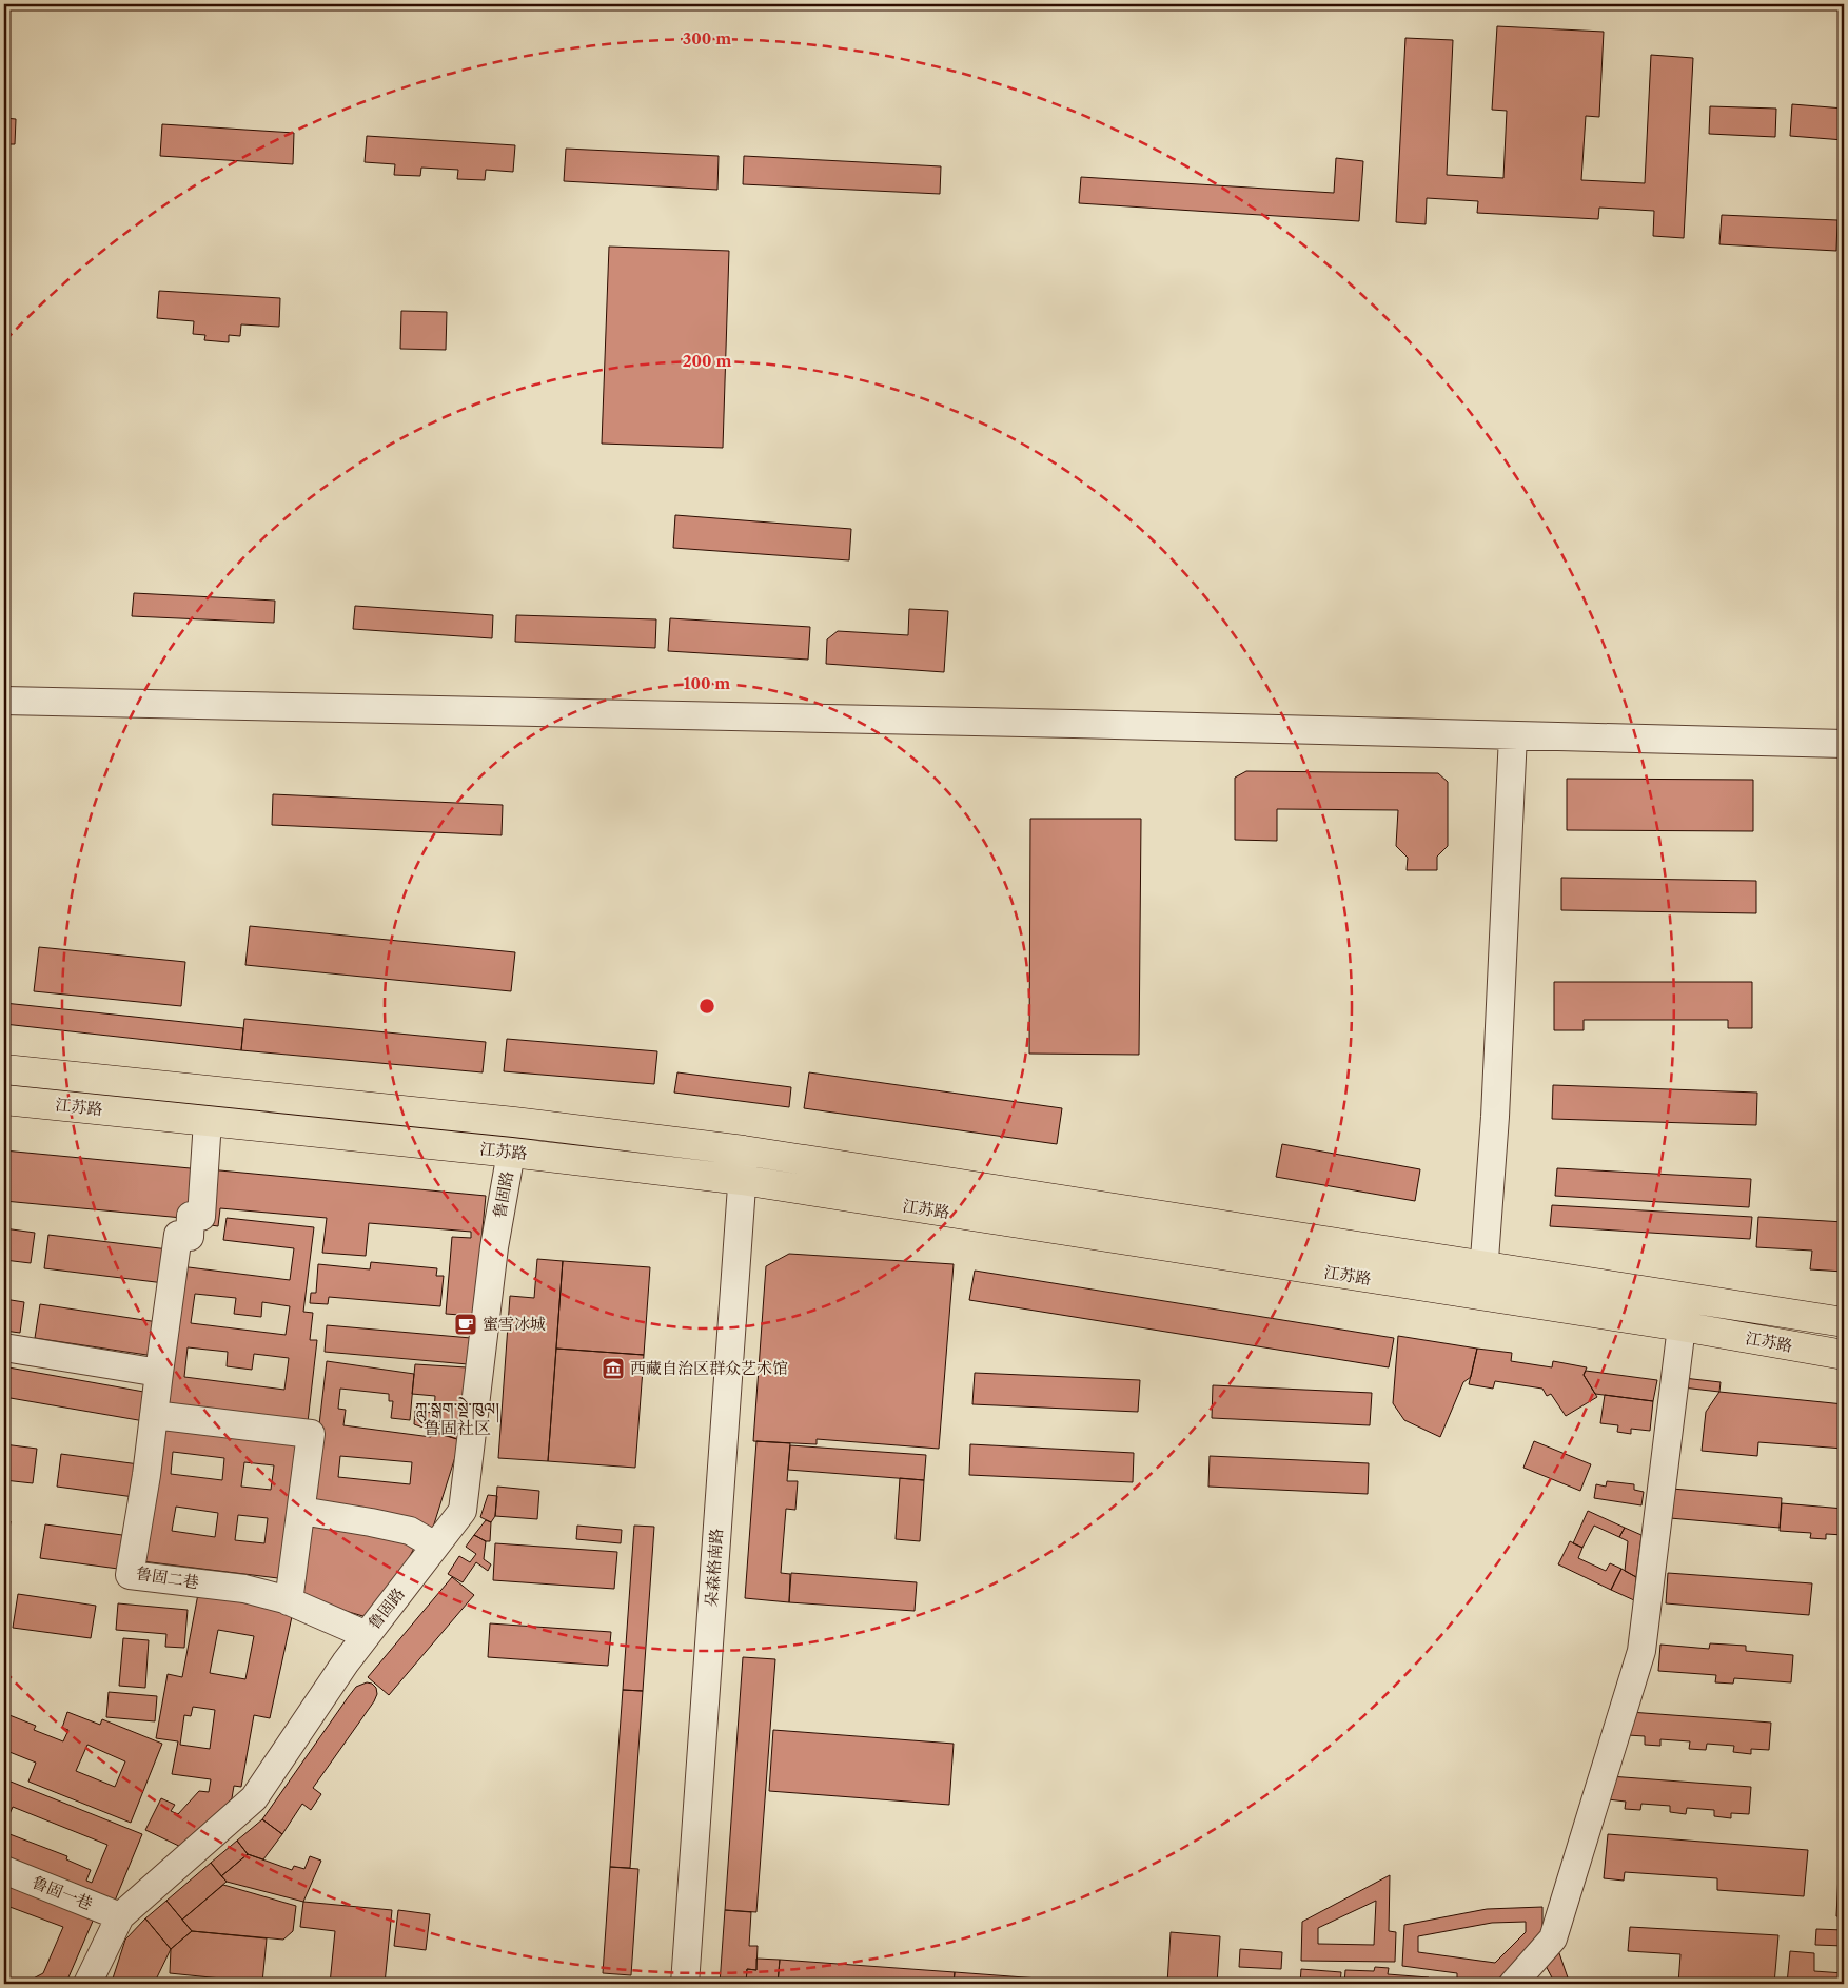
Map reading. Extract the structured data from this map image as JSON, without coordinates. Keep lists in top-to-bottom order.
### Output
{
  "streets": {
    "highway": ["江苏路"],
    "street": [
      "鲁固路",
      "朵森格南路",
      "鲁固二巷",
      "鲁固一巷"
    ]
  },
  "crossings": [
    ["江苏路", "鲁固路"],
    ["江苏路", "朵森格南路"],
    ["江苏路", "鲁固二巷"],
    ["鲁固路", "鲁固二巷"],
    ["鲁固路", "鲁固一巷"]
  ],
  "districts": ["ཀླུ་སྒུག་སྡེ་ཁུལ། 鲁固社区"],
  "places": {
    "cafe": ["蜜雪冰城"],
    "museum": ["西藏自治区群众艺术馆"]
  },
  "rings": ["300 m", "200 m", "100 m"]
}
